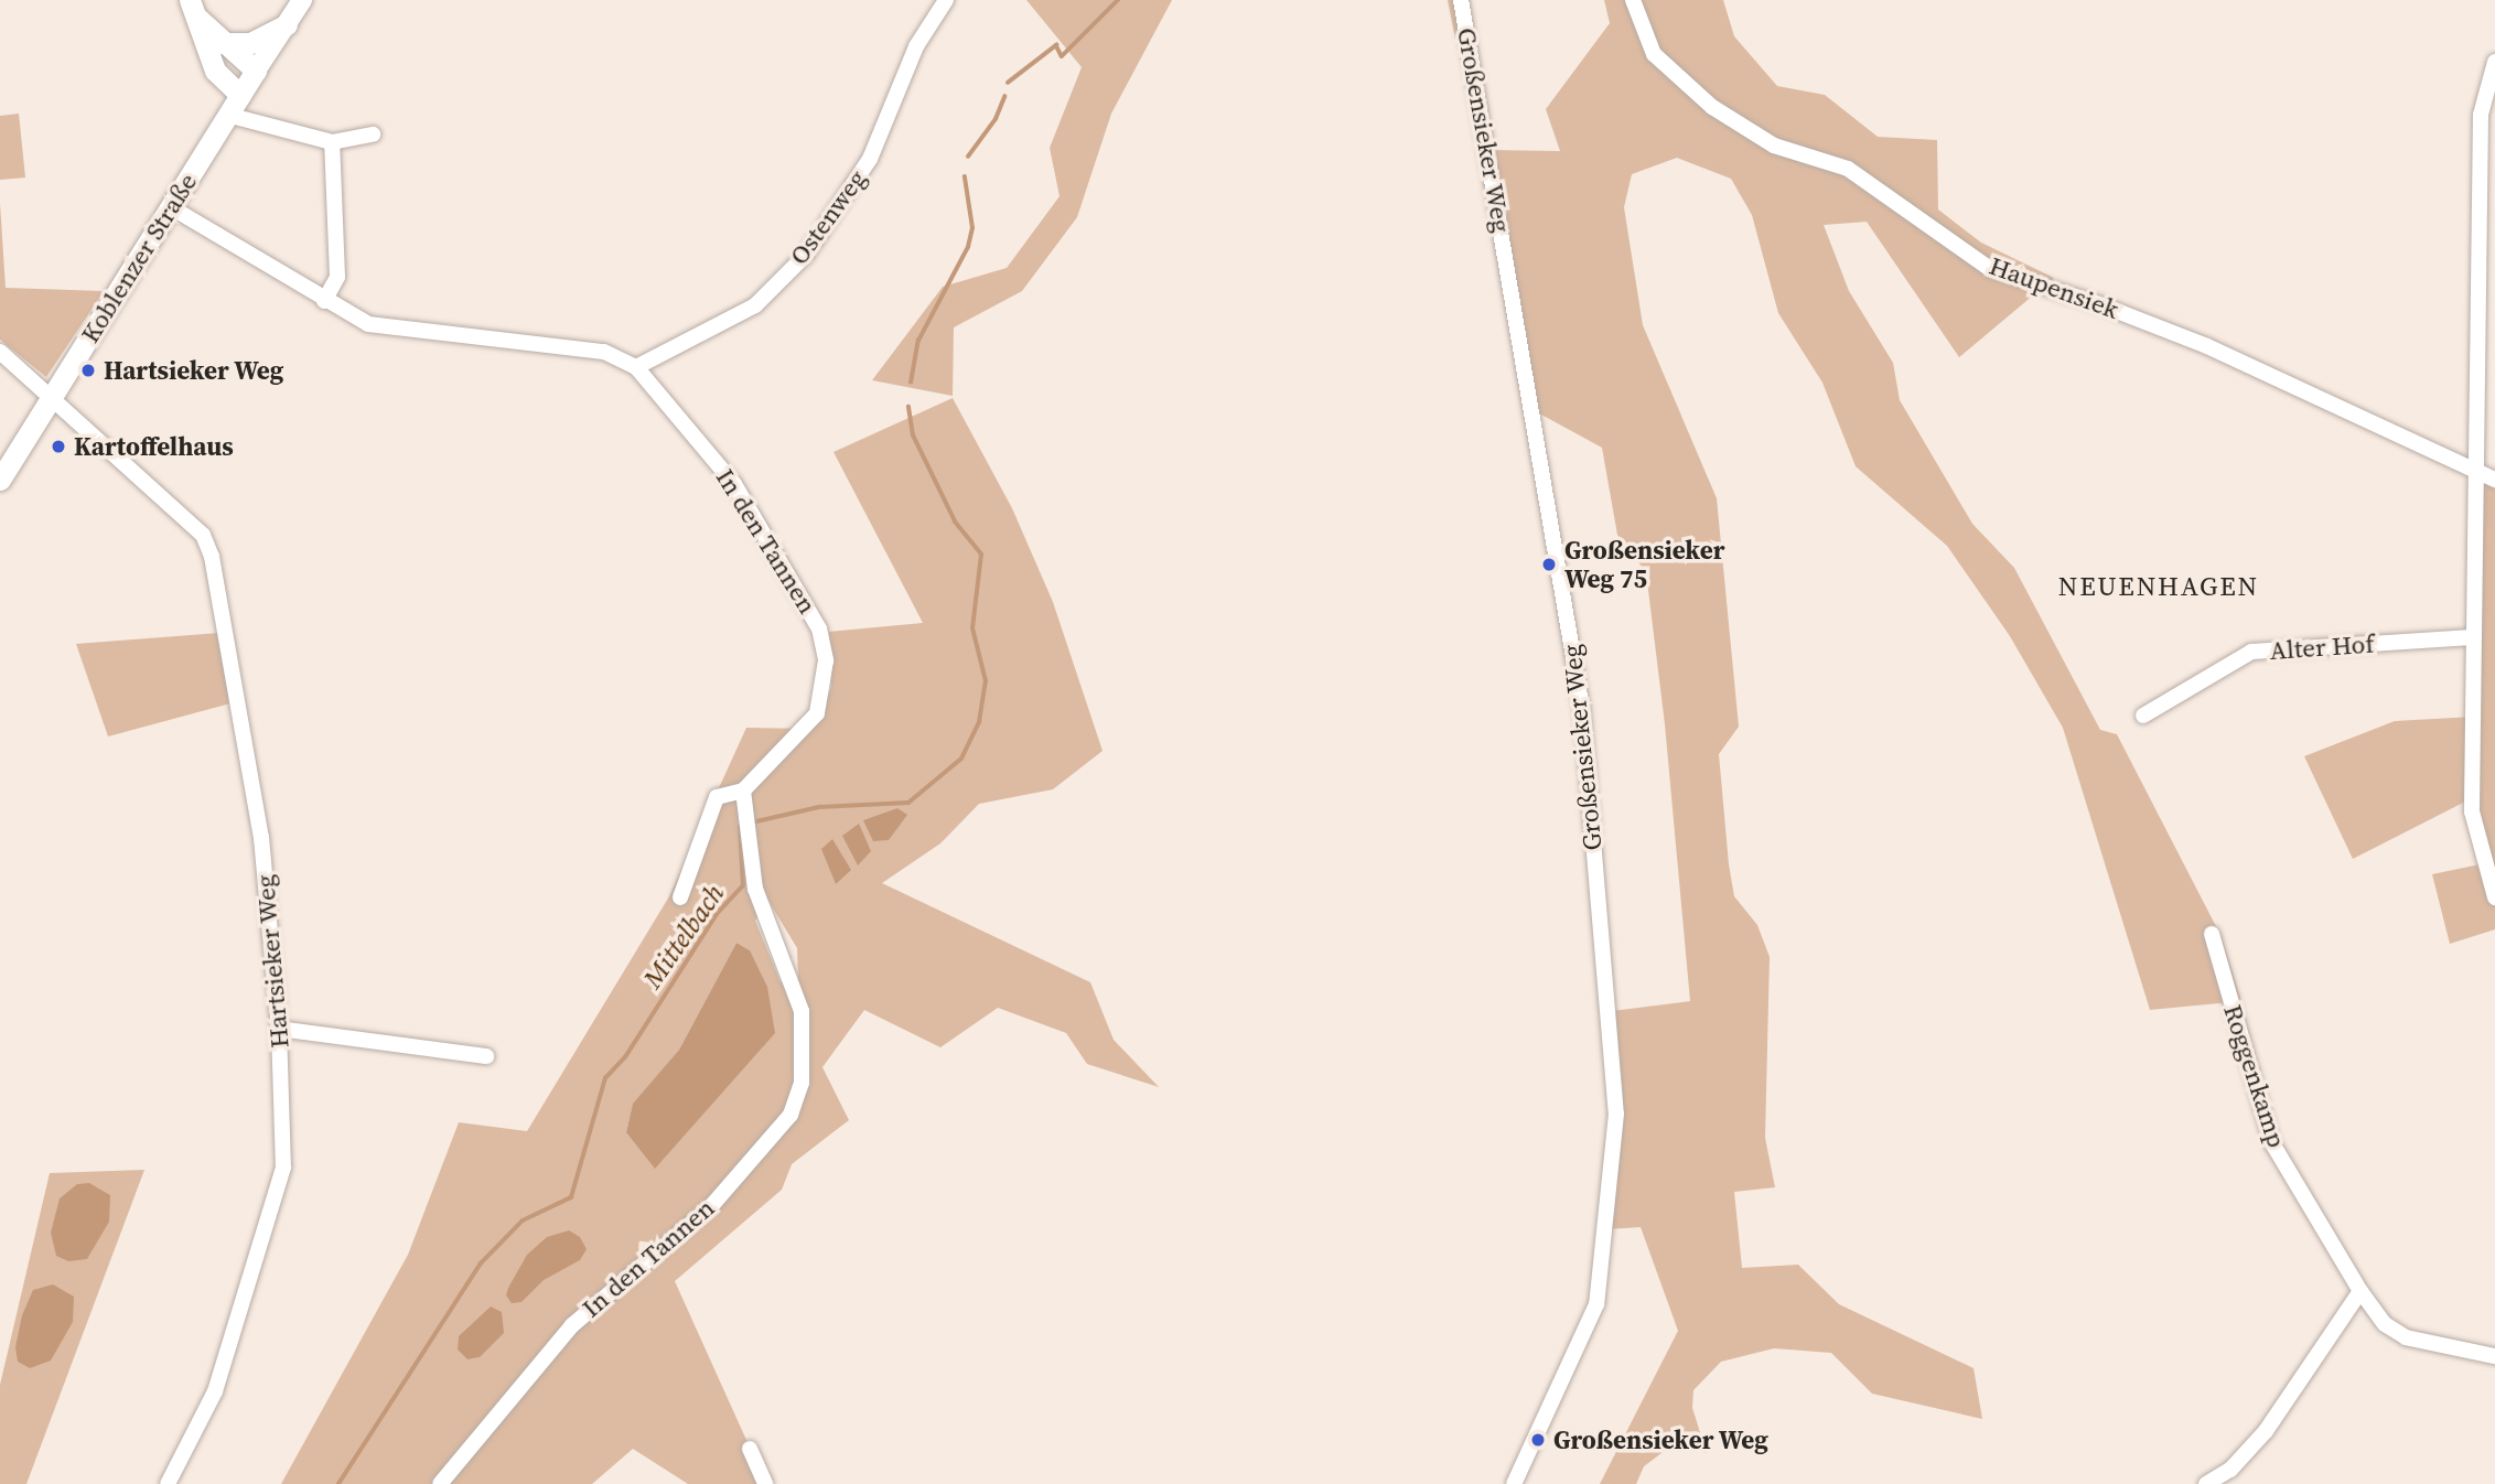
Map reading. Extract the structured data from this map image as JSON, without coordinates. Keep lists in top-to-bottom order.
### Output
{
  "streets": {
    "main road": ["Koblenzer Straße"],
    "street": [
      "Großensieker Weg",
      "Ostenweg",
      "Haupensiek",
      "In den Tannen",
      "Alter Hof",
      "Hartsieker Weg",
      "Roggenkamp"
    ]
  },
  "crossings": [
    ["Ostenweg", "In den Tannen"],
    ["Koblenzer Straße", "In den Tannen"],
    ["Koblenzer Straße", "Hartsieker Weg"]
  ],
  "districts": ["NEUENHAGEN"],
  "water": ["Mittelbach"],
  "places": [
    "Hartsieker Weg",
    "Kartoffelhaus",
    "Großensieker Weg 75",
    "Großensieker Weg"
  ]
}
